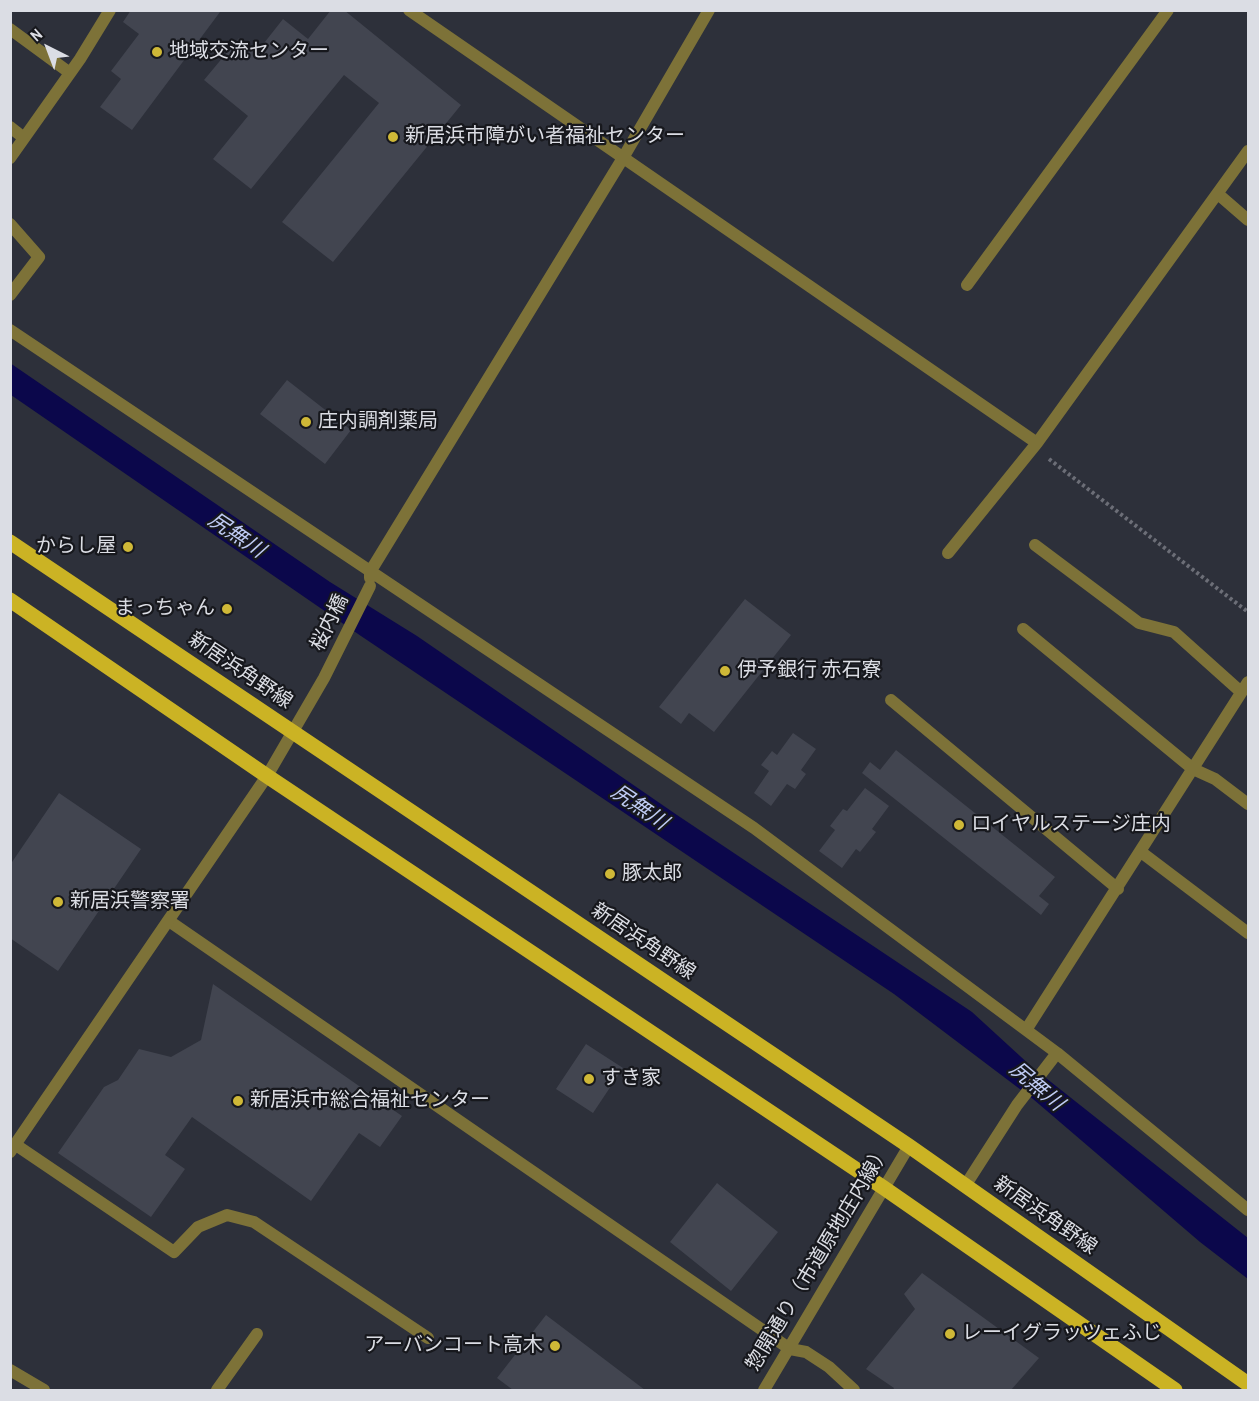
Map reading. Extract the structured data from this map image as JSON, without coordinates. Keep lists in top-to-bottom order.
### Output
{
  "streets": {
    "main road": ["新居浜角野線"],
    "street": ["桜内橋", "惣開通り（市道原地庄内線）"]
  },
  "crossings": [
    ["桜内橋", "新居浜角野線"],
    ["新居浜角野線", "惣開通り（市道原地庄内線）"]
  ],
  "water": ["尻無川"],
  "places": [
    "地域交流センター",
    "新居浜市障がい者福祉センター",
    "庄内調剤薬局",
    "からし屋",
    "まっちゃん",
    "伊予銀行 赤石寮",
    "ロイヤルステージ庄内",
    "豚太郎",
    "新居浜警察署",
    "すき家",
    "新居浜市総合福祉センター",
    "レーイグラッツェふじ",
    "アーバンコート高木"
  ],
  "north": "top left"
}
